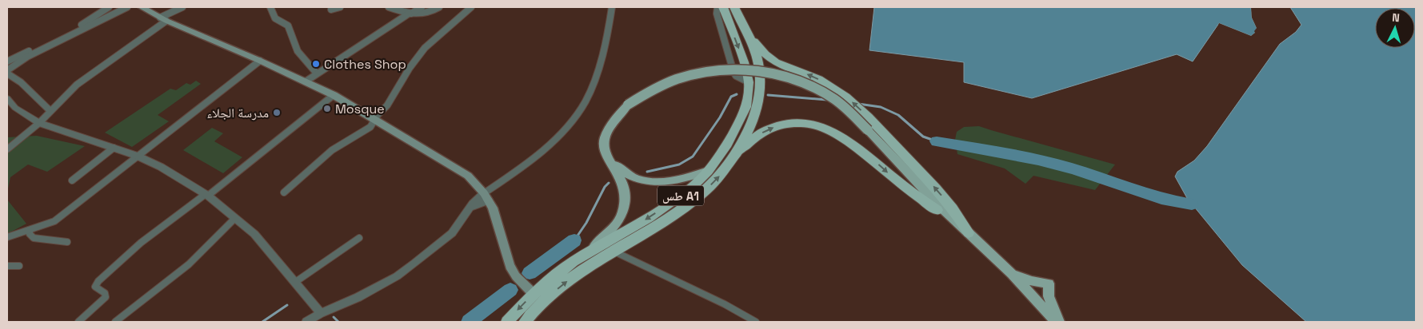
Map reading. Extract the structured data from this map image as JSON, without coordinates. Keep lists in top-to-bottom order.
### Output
{
  "streets": {
    "highway": ["طس A1"]
  },
  "places": ["Clothes Shop", "Mosque", "مدرسة الجلاء"],
  "north": "top"
}
